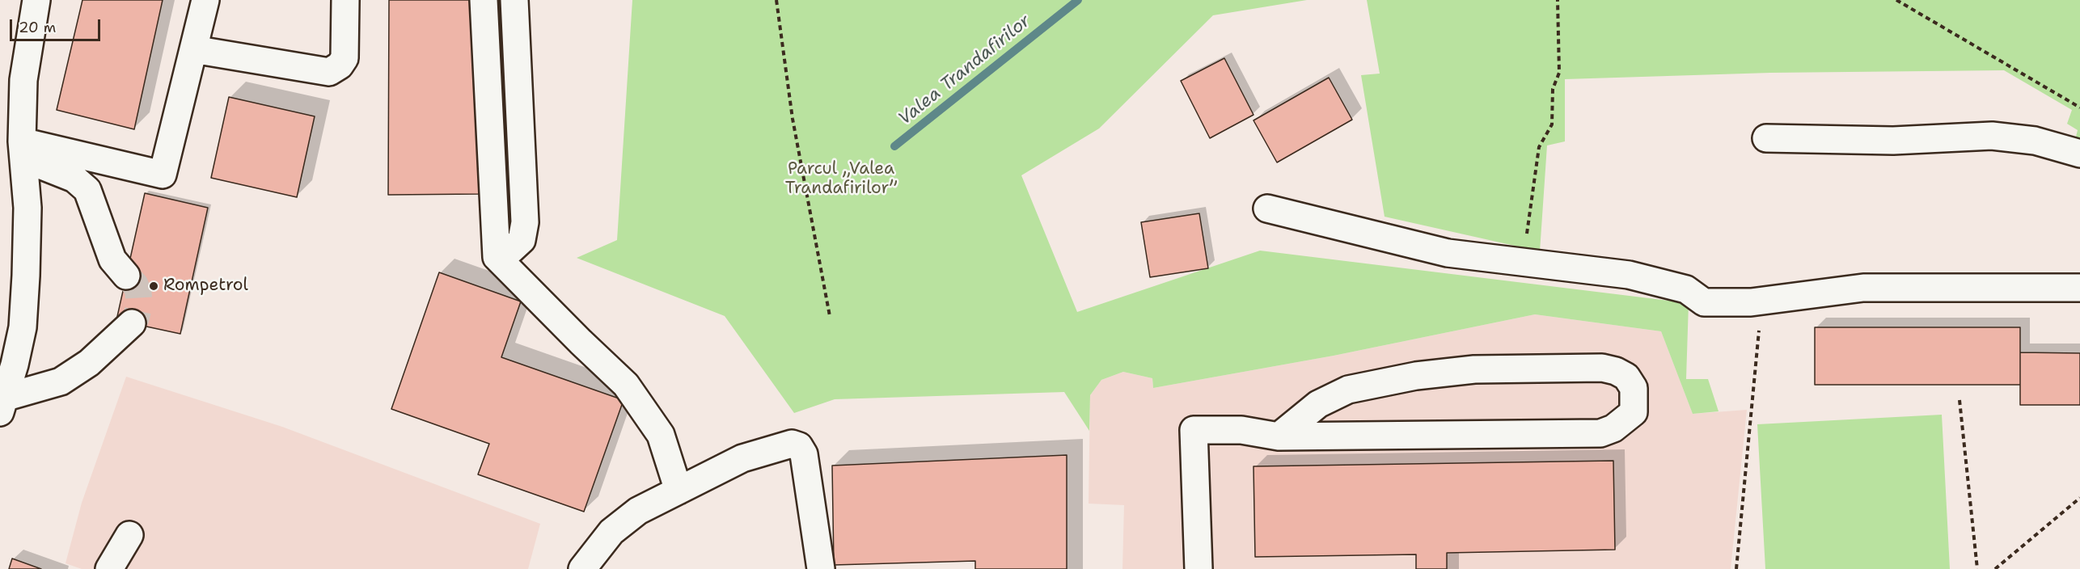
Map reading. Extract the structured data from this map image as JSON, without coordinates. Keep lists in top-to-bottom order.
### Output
{
  "water": ["Valea Trandafirilor"],
  "parks": ["Parcul „Valea Trandafirilor”"],
  "places": ["Rompetrol"],
  "scale_bar": "20 m"
}
